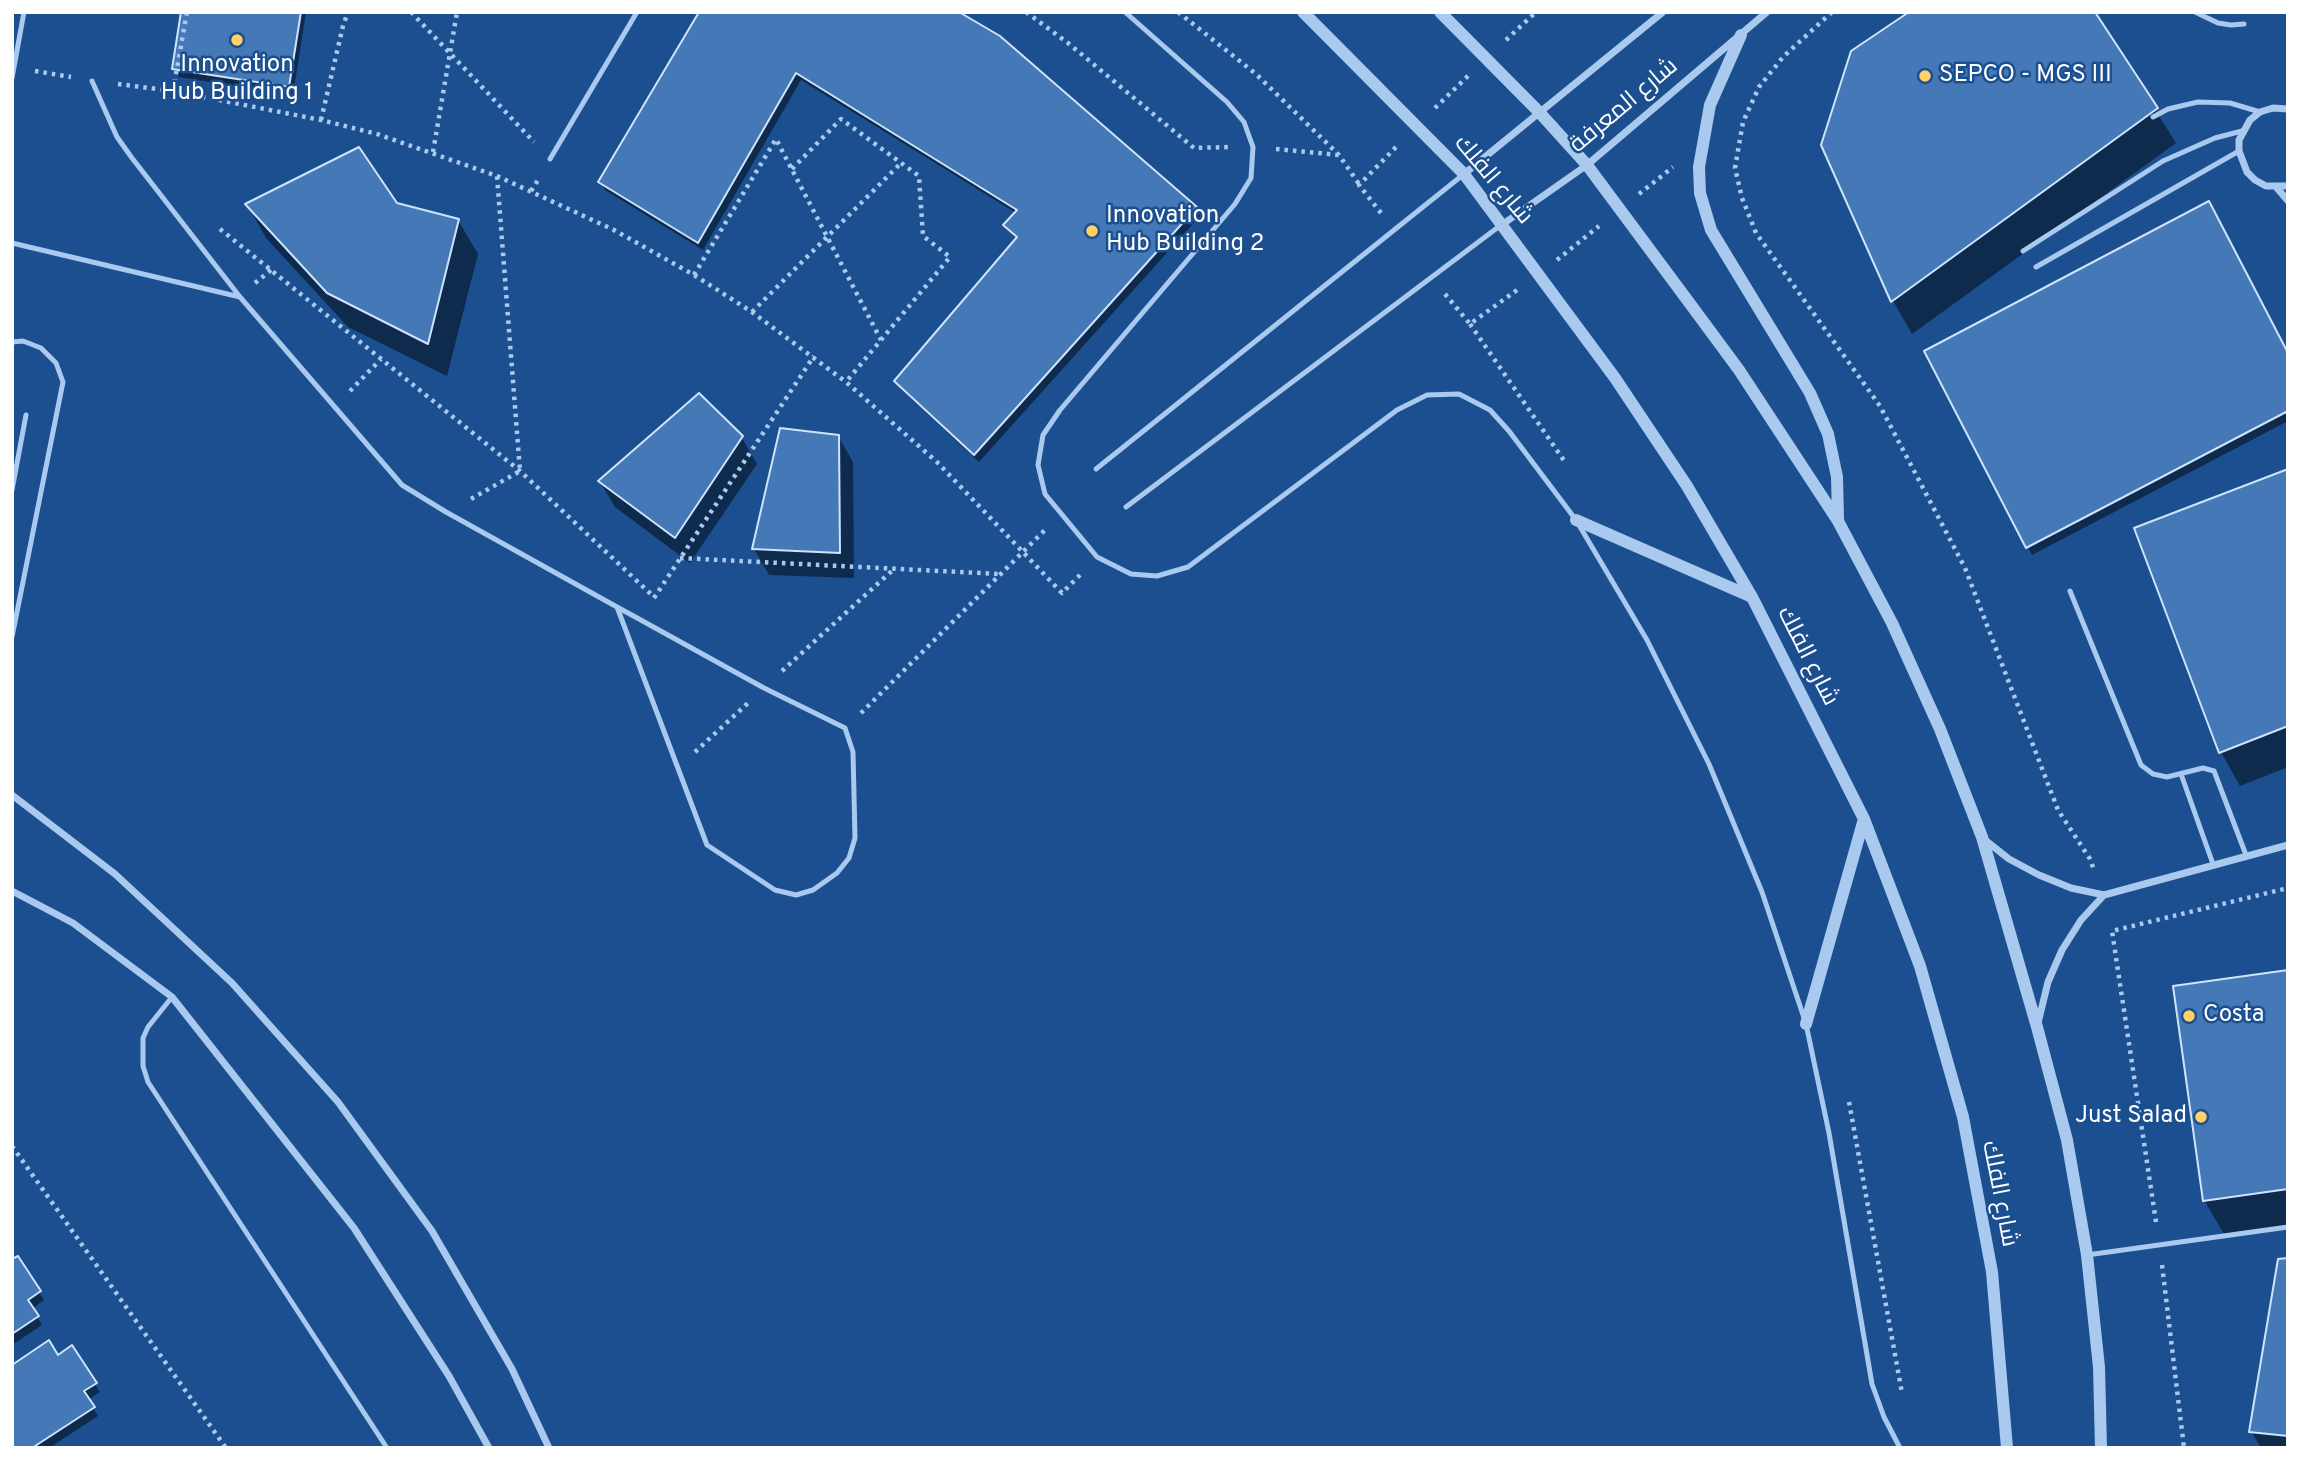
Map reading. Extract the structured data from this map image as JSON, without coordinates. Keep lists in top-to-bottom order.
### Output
{
  "streets": {
    "street": ["شارع المعرفة", "شارع الفلك"]
  },
  "crossings": [
    ["شارع المعرفة", "شارع الفلك"]
  ],
  "places": [
    "Innovation Hub Building 1",
    "SEPCO - MGS III",
    "Innovation Hub Building 2",
    "Costa",
    "Just Salad"
  ]
}
